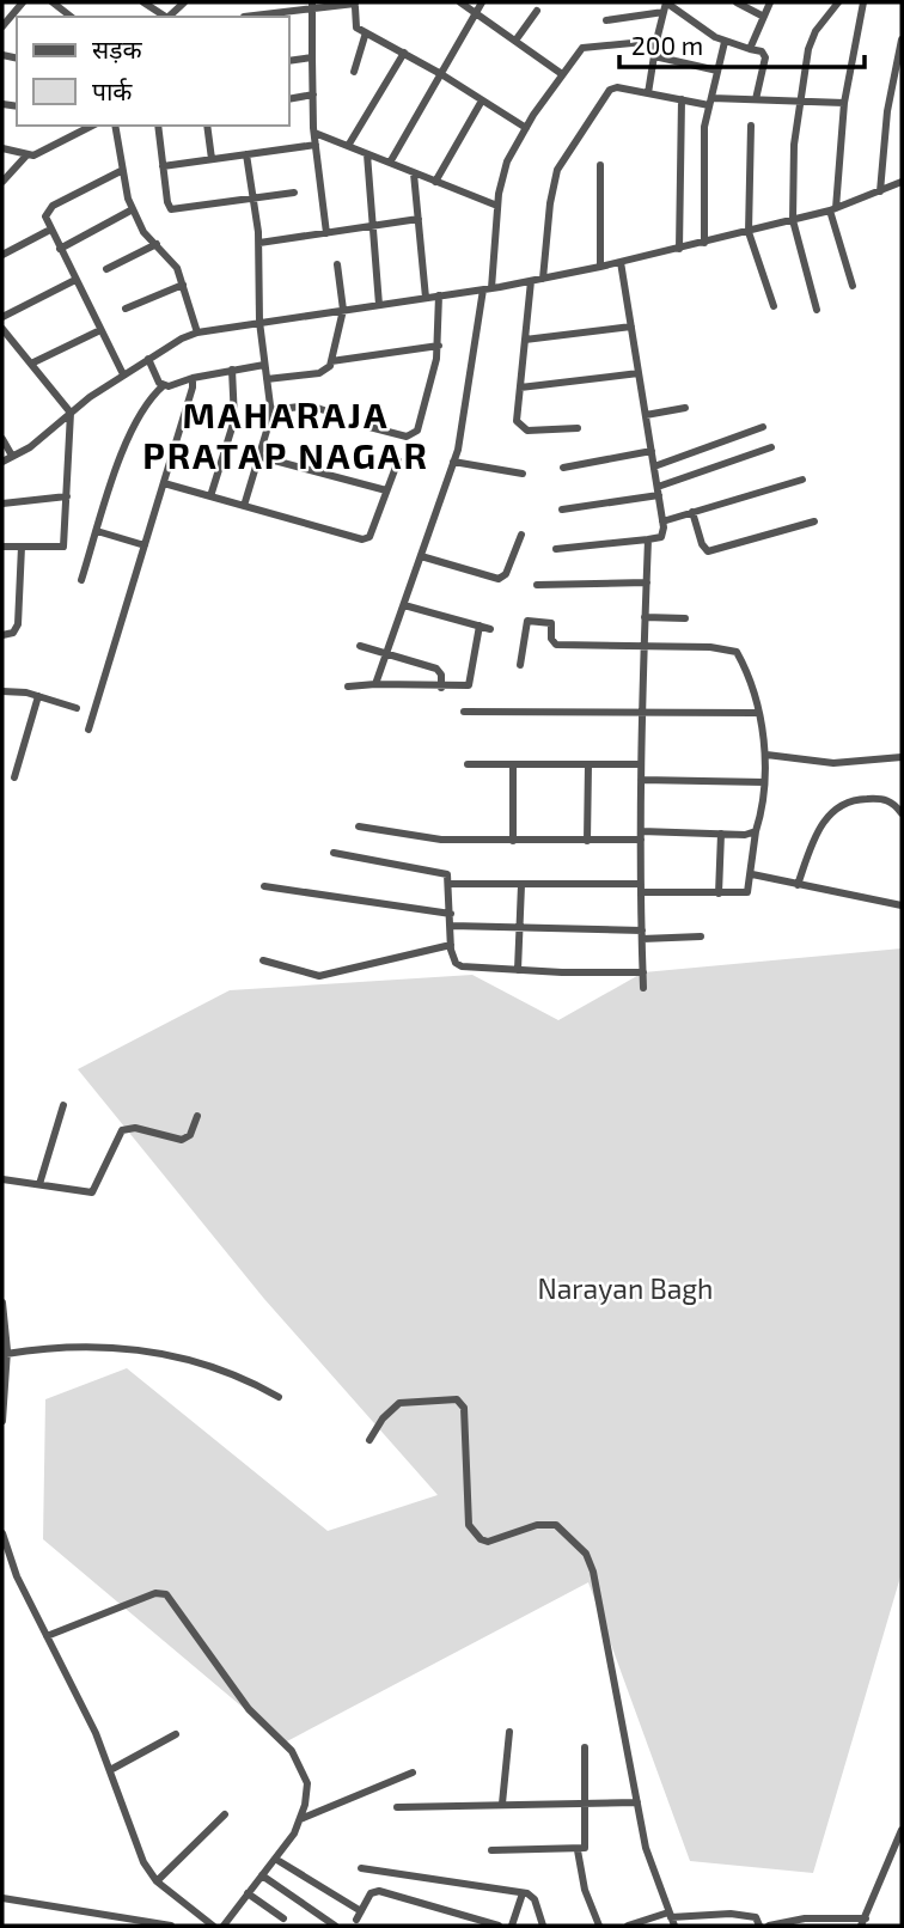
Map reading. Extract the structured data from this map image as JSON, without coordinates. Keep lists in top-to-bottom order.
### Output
{
  "districts": ["MAHARAJA PRATAP NAGAR"],
  "parks": ["Narayan Bagh"],
  "legend": ["सड़क", "पार्क"],
  "scale_bar": "200 m"
}
